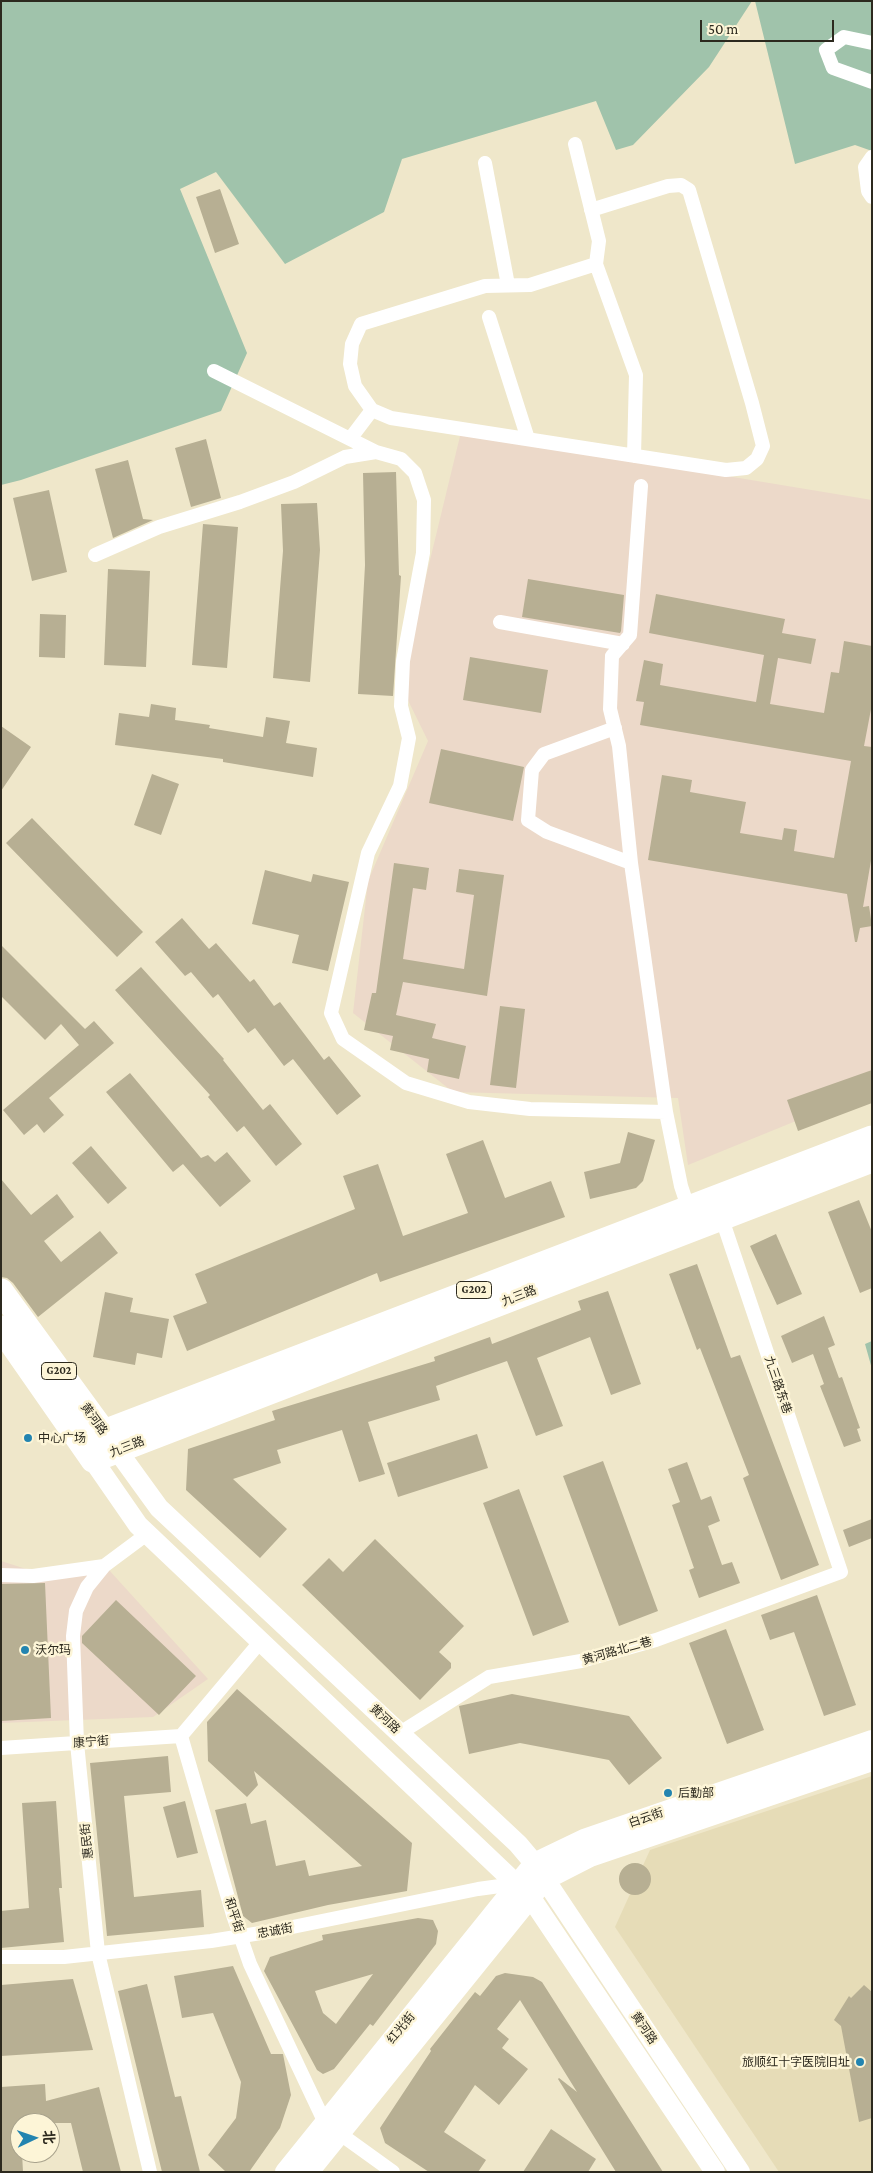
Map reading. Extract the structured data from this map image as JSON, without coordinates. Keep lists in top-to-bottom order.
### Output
{
  "streets": {
    "highway": ["G202", "九三路", "黄河路"],
    "main road": ["白云街", "红光街"],
    "street": [
      "九三路东巷",
      "黄河路北二巷",
      "康宁街",
      "惠民街",
      "和平街",
      "忠诚街"
    ]
  },
  "crossings": [
    ["九三路", "九三路东巷"],
    ["九三路", "黄河路"],
    ["九三路东巷", "黄河路北二巷"],
    ["黄河路", "黄河路北二巷"],
    ["黄河路", "白云街"],
    ["黄河路", "惠民街"],
    ["黄河路", "忠诚街"],
    ["黄河路", "红光街"],
    ["康宁街", "惠民街"],
    ["康宁街", "和平街"],
    ["白云街", "忠诚街"],
    ["白云街", "红光街"],
    ["惠民街", "忠诚街"],
    ["和平街", "忠诚街"],
    ["和平街", "红光街"],
    ["忠诚街", "红光街"]
  ],
  "places": [
    "中心广场",
    "沃尔玛",
    "后勤部",
    "旅顺红十字医院旧址"
  ],
  "scale_bar": "50 m",
  "north": "right"
}
